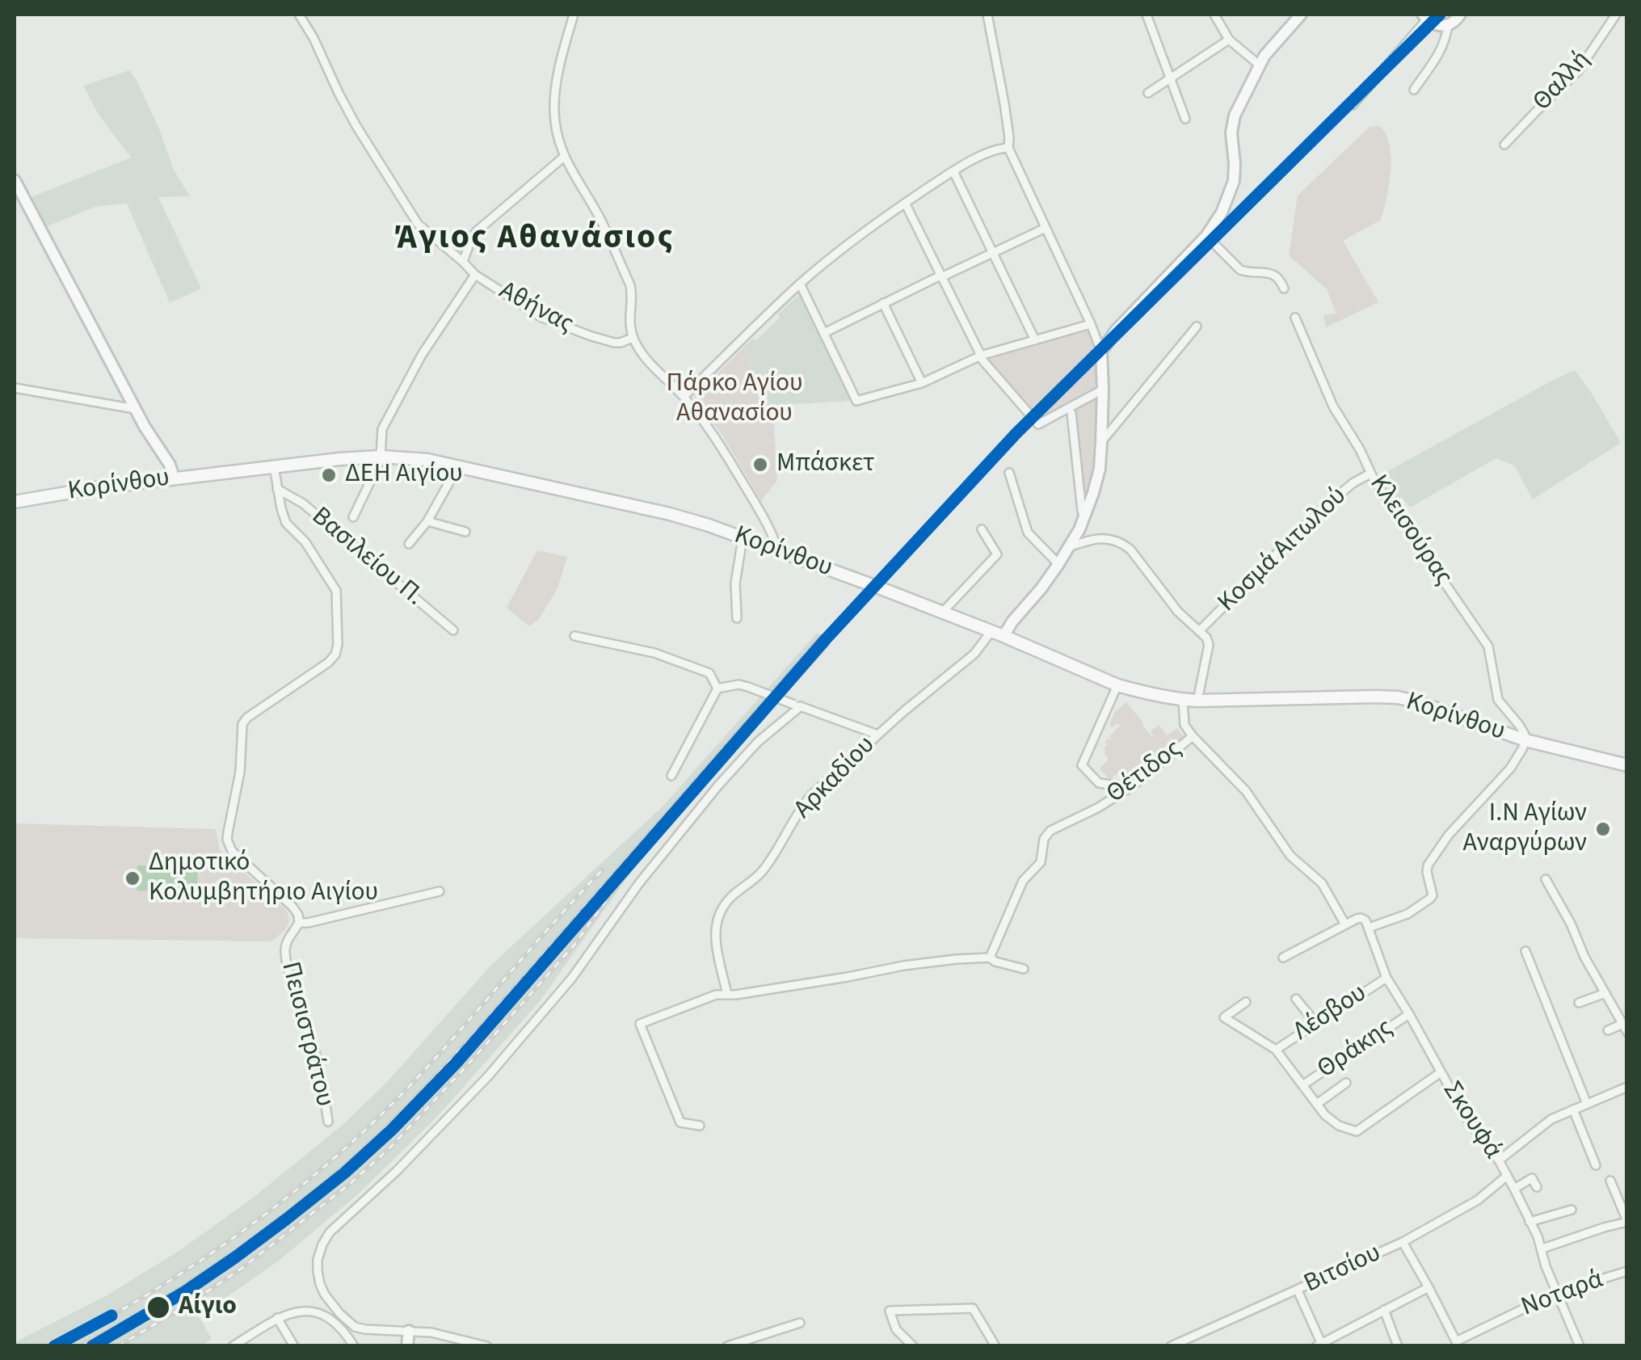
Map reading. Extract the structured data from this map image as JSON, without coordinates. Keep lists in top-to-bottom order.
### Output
{
  "streets": {
    "main road": ["Κορίνθου"],
    "street": [
      "Θαλλή",
      "Αθήνας",
      "Κλεισούρας",
      "Κοσμά Αιτωλού",
      "Βασιλείου Π.",
      "Θέτιδος",
      "Αρκαδίου",
      "Λέσβου",
      "Πεισιστράτου",
      "Θράκης",
      "Σκουφά",
      "Βιτσίου",
      "Νοταρά"
    ]
  },
  "crossings": [
    ["Κορίνθου", "Κλεισούρας"],
    ["Κορίνθου", "Αρκαδίου"],
    ["Κορίνθου", "Πεισιστράτου"],
    ["Κλεισούρας", "Κοσμά Αιτωλού"],
    ["Βασιλείου Π.", "Πεισιστράτου"],
    ["Λέσβου", "Σκουφά"],
    ["Θράκης", "Σκουφά"],
    ["Σκουφά", "Βιτσίου"],
    ["Σκουφά", "Νοταρά"]
  ],
  "districts": ["Άγιος Αθανάσιος"],
  "parks": ["Πάρκο Αγίου Αθανασίου"],
  "places": [
    "Μπάσκετ",
    "ΔΕΗ Αιγίου",
    "Ι.Ν Αγίων Αναργύρων",
    "Δημοτικό Κολυμβητήριο Αιγίου",
    "Αίγιο"
  ]
}
